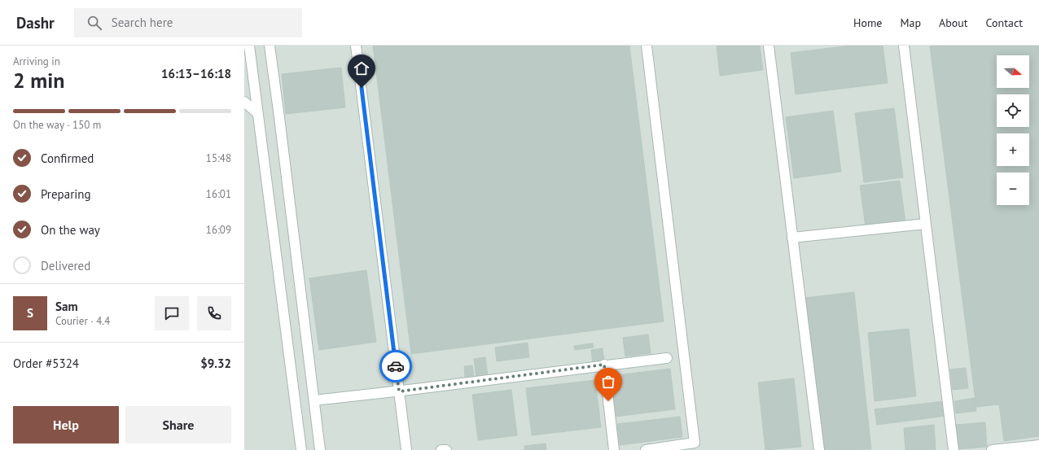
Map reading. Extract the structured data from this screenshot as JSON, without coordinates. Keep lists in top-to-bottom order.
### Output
{
  "north": "right",
  "page": {
    "header": "Dashr",
    "search": "Search here",
    "nav": [
      "Home",
      "Map",
      "About",
      "Contact"
    ],
    "heading": ["2 min", "Arriving in", "16:13–16:18"],
    "panel": [
      "Sam",
      "Courier · 4.4",
      "Order #5324",
      "$9.32"
    ],
    "map_buttons": ["+", "−"],
    "bar": "On the way · 150 m",
    "list": [
      ["Confirmed", "15:48"],
      ["Preparing", "16:01"],
      ["On the way", "16:09"],
      "Delivered"
    ],
    "round": "S",
    "buttons": ["Help", "Share"]
  }
}
